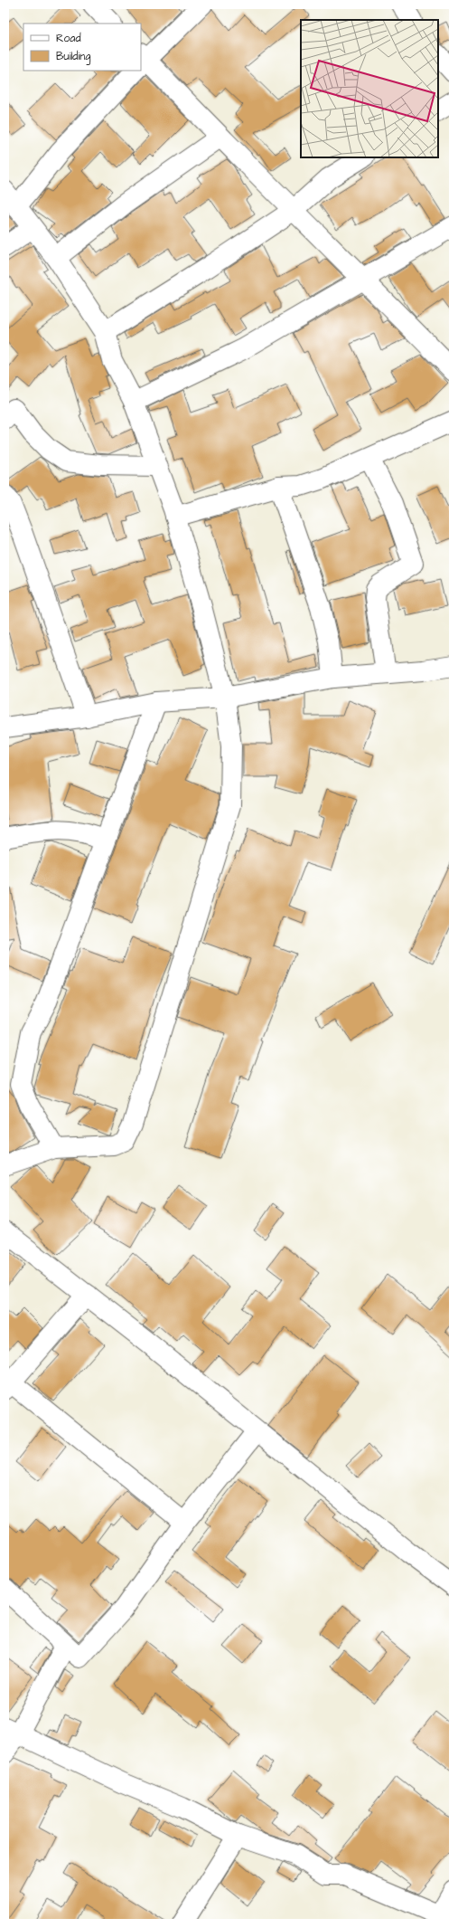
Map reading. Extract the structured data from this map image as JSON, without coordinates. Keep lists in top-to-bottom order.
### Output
{
  "legend": ["Road", "Building"]
}
